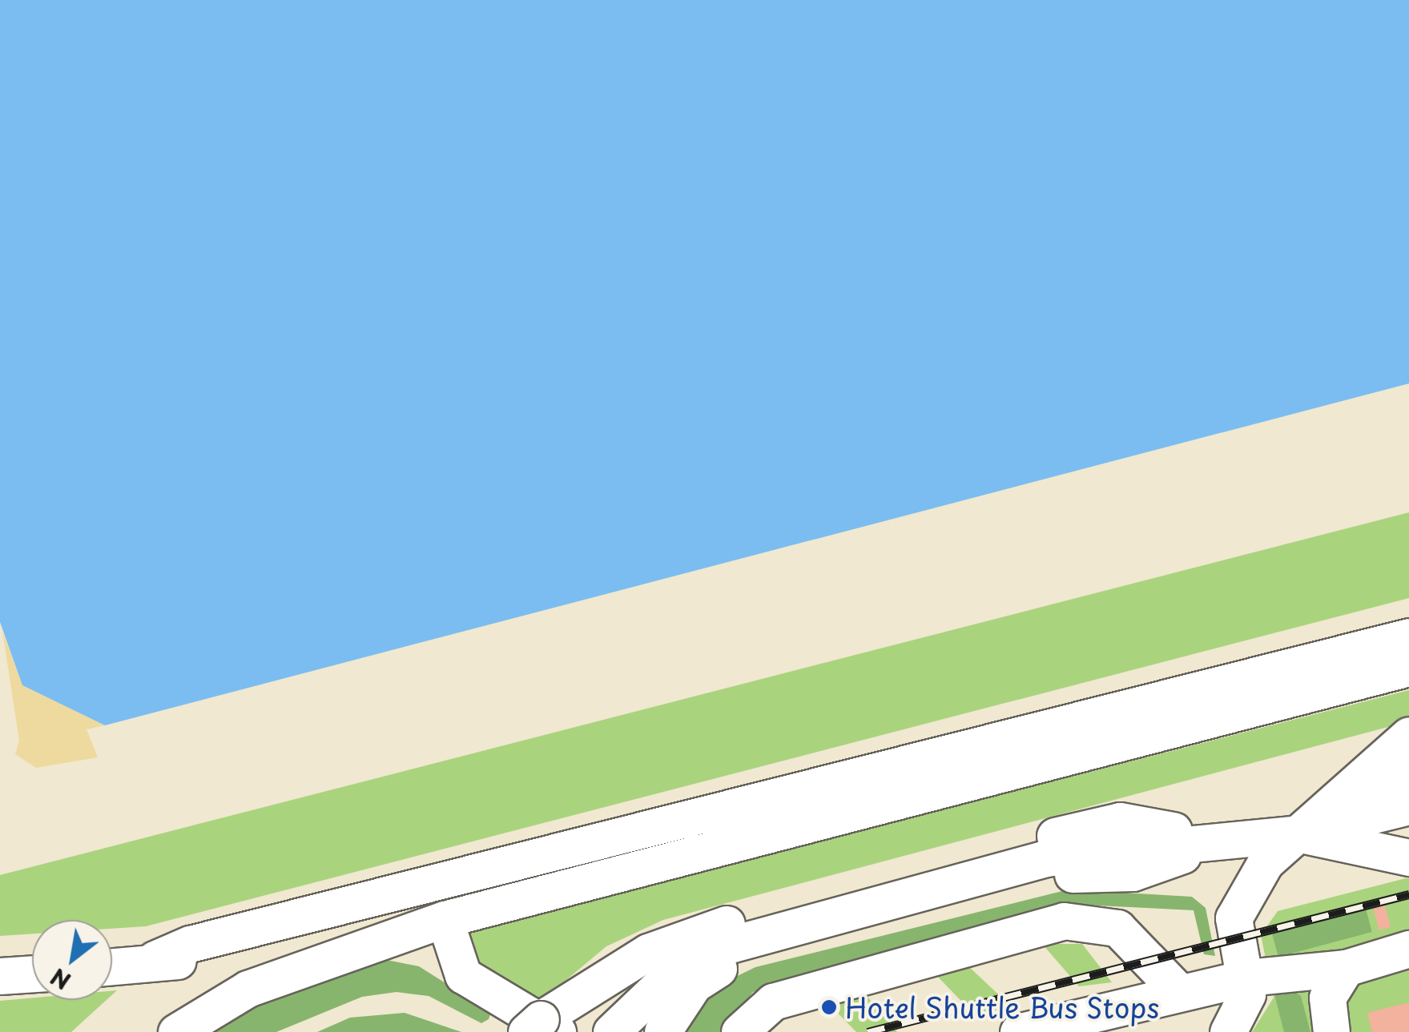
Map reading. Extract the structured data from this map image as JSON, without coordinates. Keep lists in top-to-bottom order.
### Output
{
  "places": ["Hotel Shuttle Bus Stops"],
  "north": "bottom left"
}
